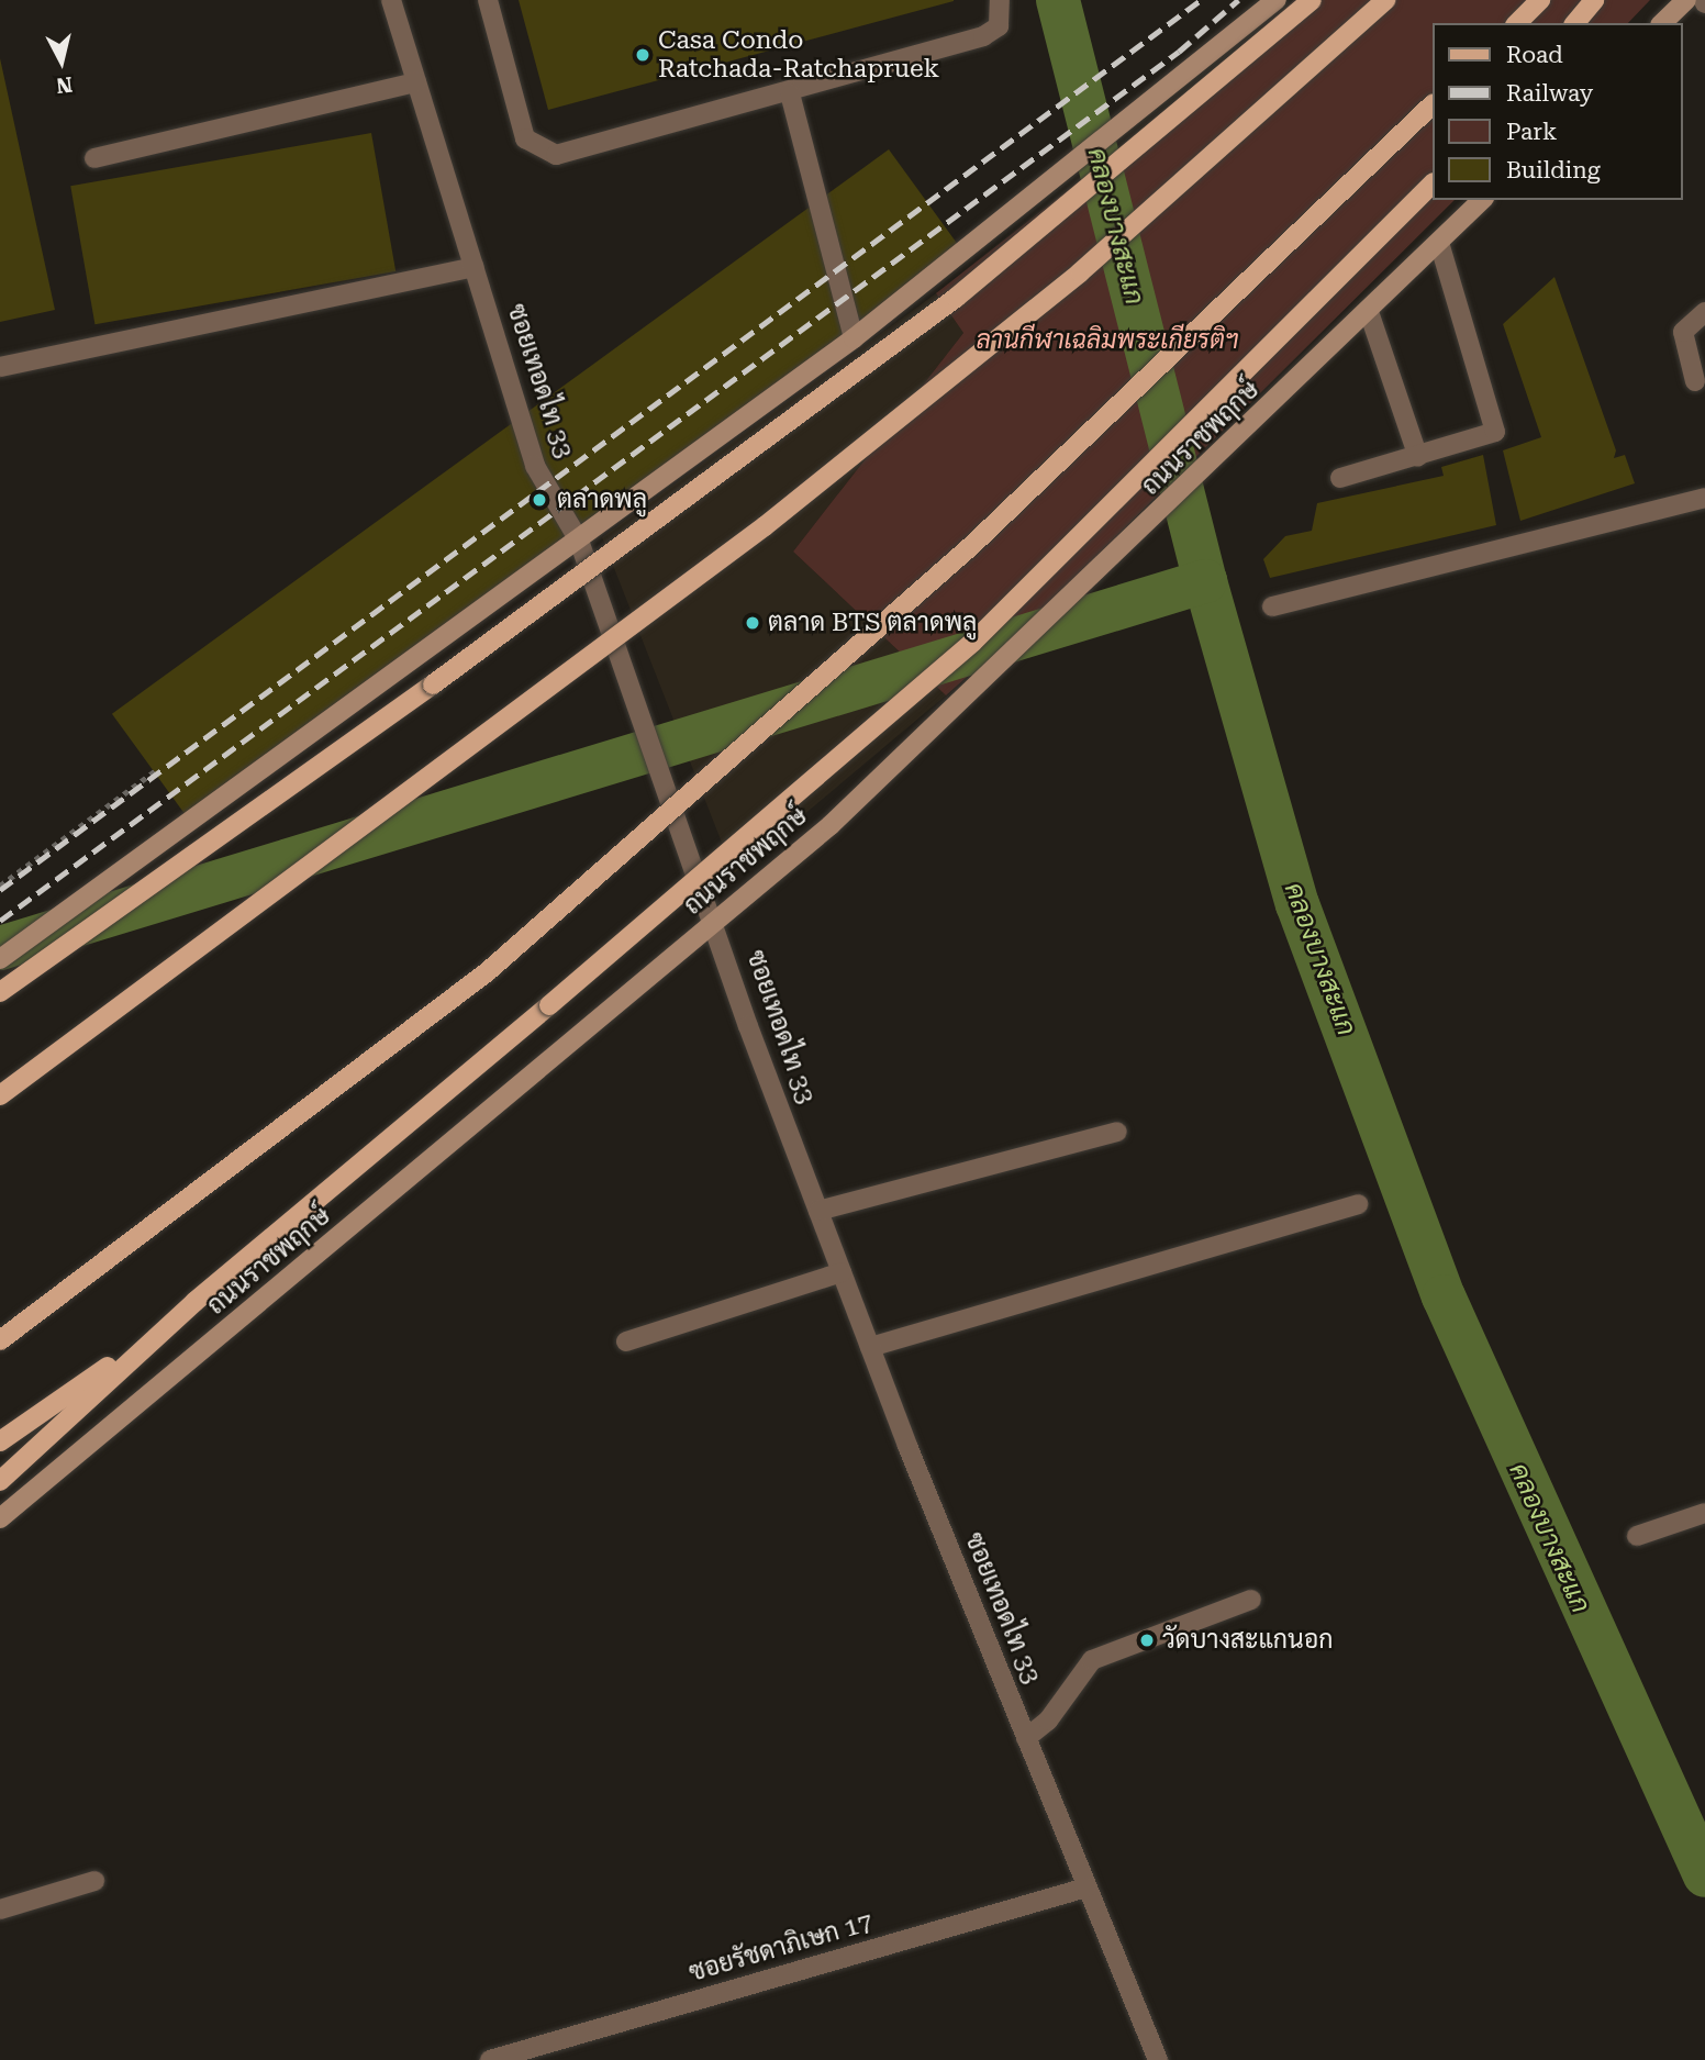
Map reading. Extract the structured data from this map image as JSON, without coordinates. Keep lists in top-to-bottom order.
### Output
{
  "streets": {
    "main road": ["ถนนราชพฤกษ์"],
    "street": ["ซอยเทอดไท 33", "ซอยรัชดาภิเษก 17"]
  },
  "crossings": [
    ["ซอยเทอดไท 33", "ถนนราชพฤกษ์"],
    ["ซอยเทอดไท 33", "ซอยรัชดาภิเษก 17"]
  ],
  "water": ["คลองบางสะแก"],
  "parks": ["ลานกีฬาเฉลิมพระเกียรติฯ"],
  "places": [
    "Casa Condo Ratchada-Ratchapruek",
    "ตลาดพลู",
    "ตลาด BTS ตลาดพลู",
    "วัดบางสะแกนอก"
  ],
  "legend": [
    "Road",
    "Railway",
    "Park",
    "Building"
  ],
  "north": "bottom"
}
